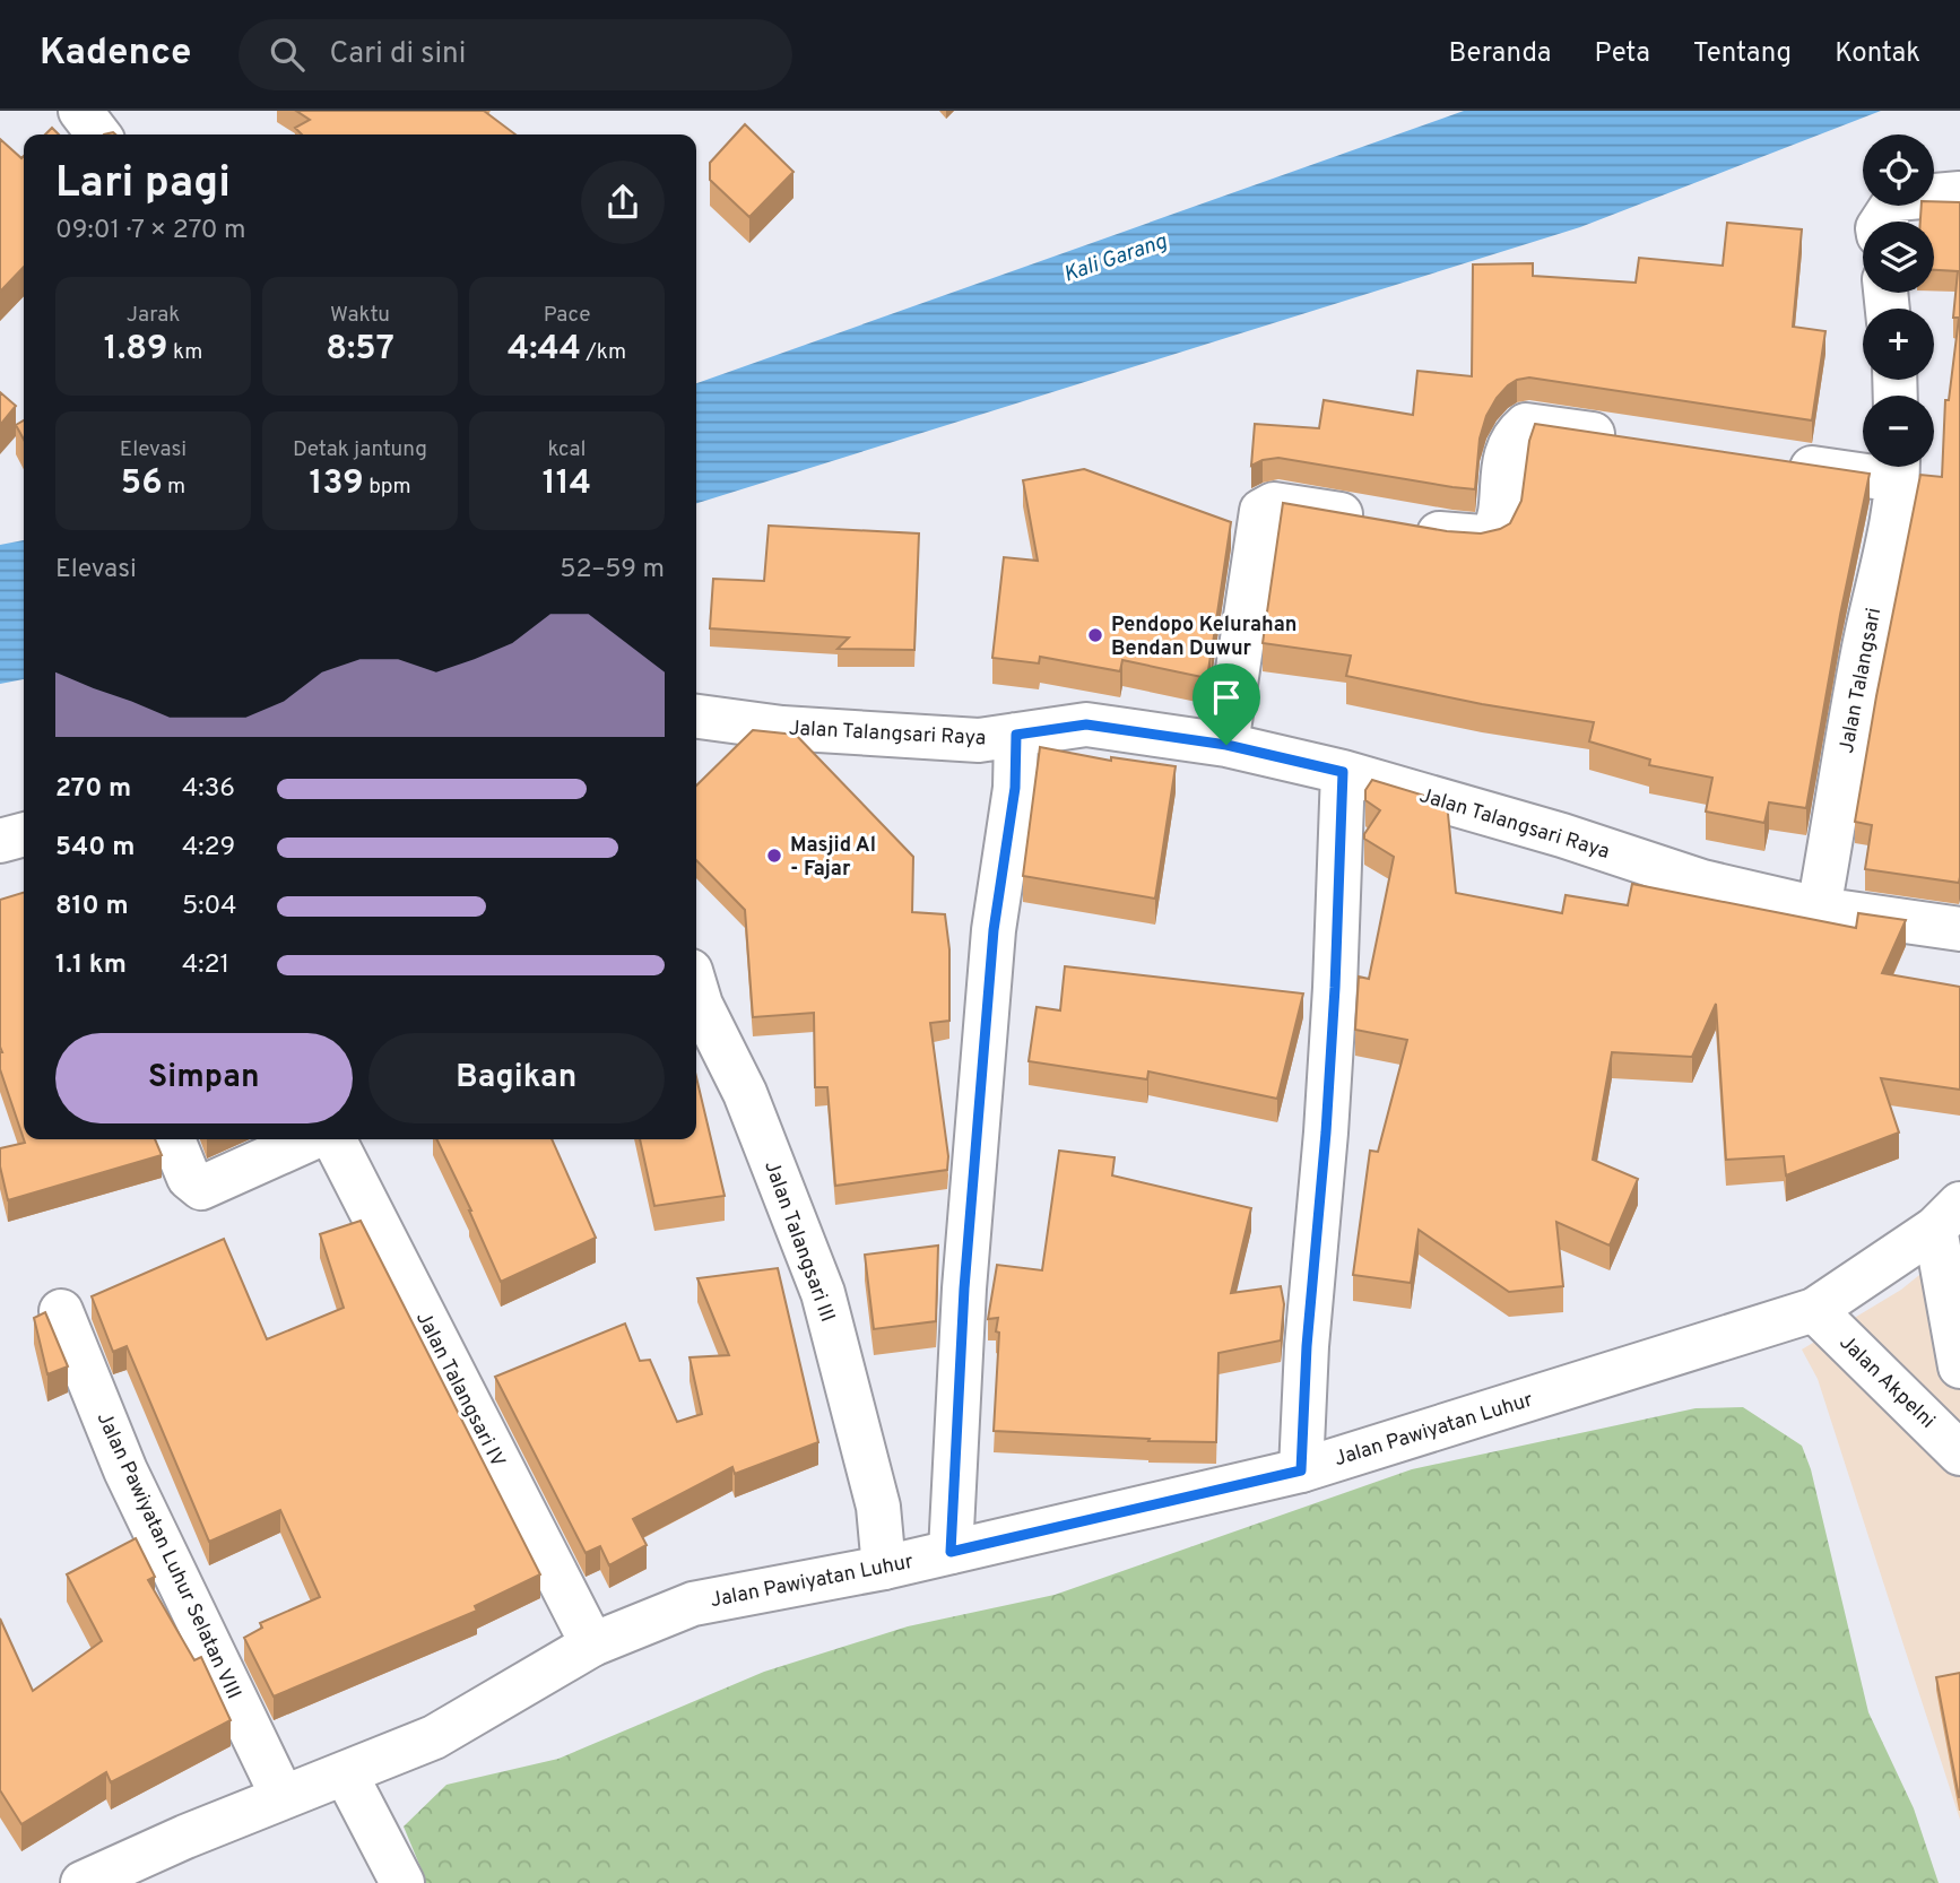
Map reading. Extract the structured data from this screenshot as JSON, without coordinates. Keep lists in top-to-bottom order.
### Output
{
  "streets": {
    "street": [
      "Jalan Talangsari",
      "Jalan Talangsari Raya",
      "Jalan Talangsari III",
      "Jalan Akpelni",
      "Jalan Talangsari IV",
      "Jalan Pawiyatan Luhur",
      "Jalan Pawiyatan Luhur Selatan VIII"
    ]
  },
  "crossings": [
    ["Jalan Talangsari", "Jalan Talangsari Raya"],
    ["Jalan Talangsari III", "Jalan Pawiyatan Luhur"],
    ["Jalan Akpelni", "Jalan Pawiyatan Luhur"],
    ["Jalan Talangsari IV", "Jalan Pawiyatan Luhur"],
    ["Jalan Pawiyatan Luhur", "Jalan Pawiyatan Luhur Selatan VIII"]
  ],
  "water": ["Kali Garang"],
  "places": ["Pendopo Kelurahan Bendan Duwur", "Masjid Al - Fajar"],
  "page": {
    "header": "Kadence",
    "search": "Cari di sini",
    "nav": [
      "Beranda",
      "Peta",
      "Tentang",
      "Kontak"
    ],
    "map_buttons": ["+", "−"],
    "heading": ["Lari pagi", "09:01 · 7 × 270 m"],
    "stats": [
      ["Jarak", "1.89 km"],
      ["Waktu", "8:57"],
      ["Pace", "4:44 /km"],
      ["Elevasi", "56 m"],
      ["Detak jantung", "139 bpm"],
      ["kcal", "114"]
    ],
    "chart": ["Elevasi", "52–59 m"],
    "list": [
      {
        "name": "270 m",
        "note": "4:36"
      },
      {
        "name": "540 m",
        "note": "4:29"
      },
      {
        "name": "810 m",
        "note": "5:04"
      },
      {
        "name": "1.1 km",
        "note": "4:21"
      }
    ],
    "buttons": ["Simpan", "Bagikan"]
  }
}
